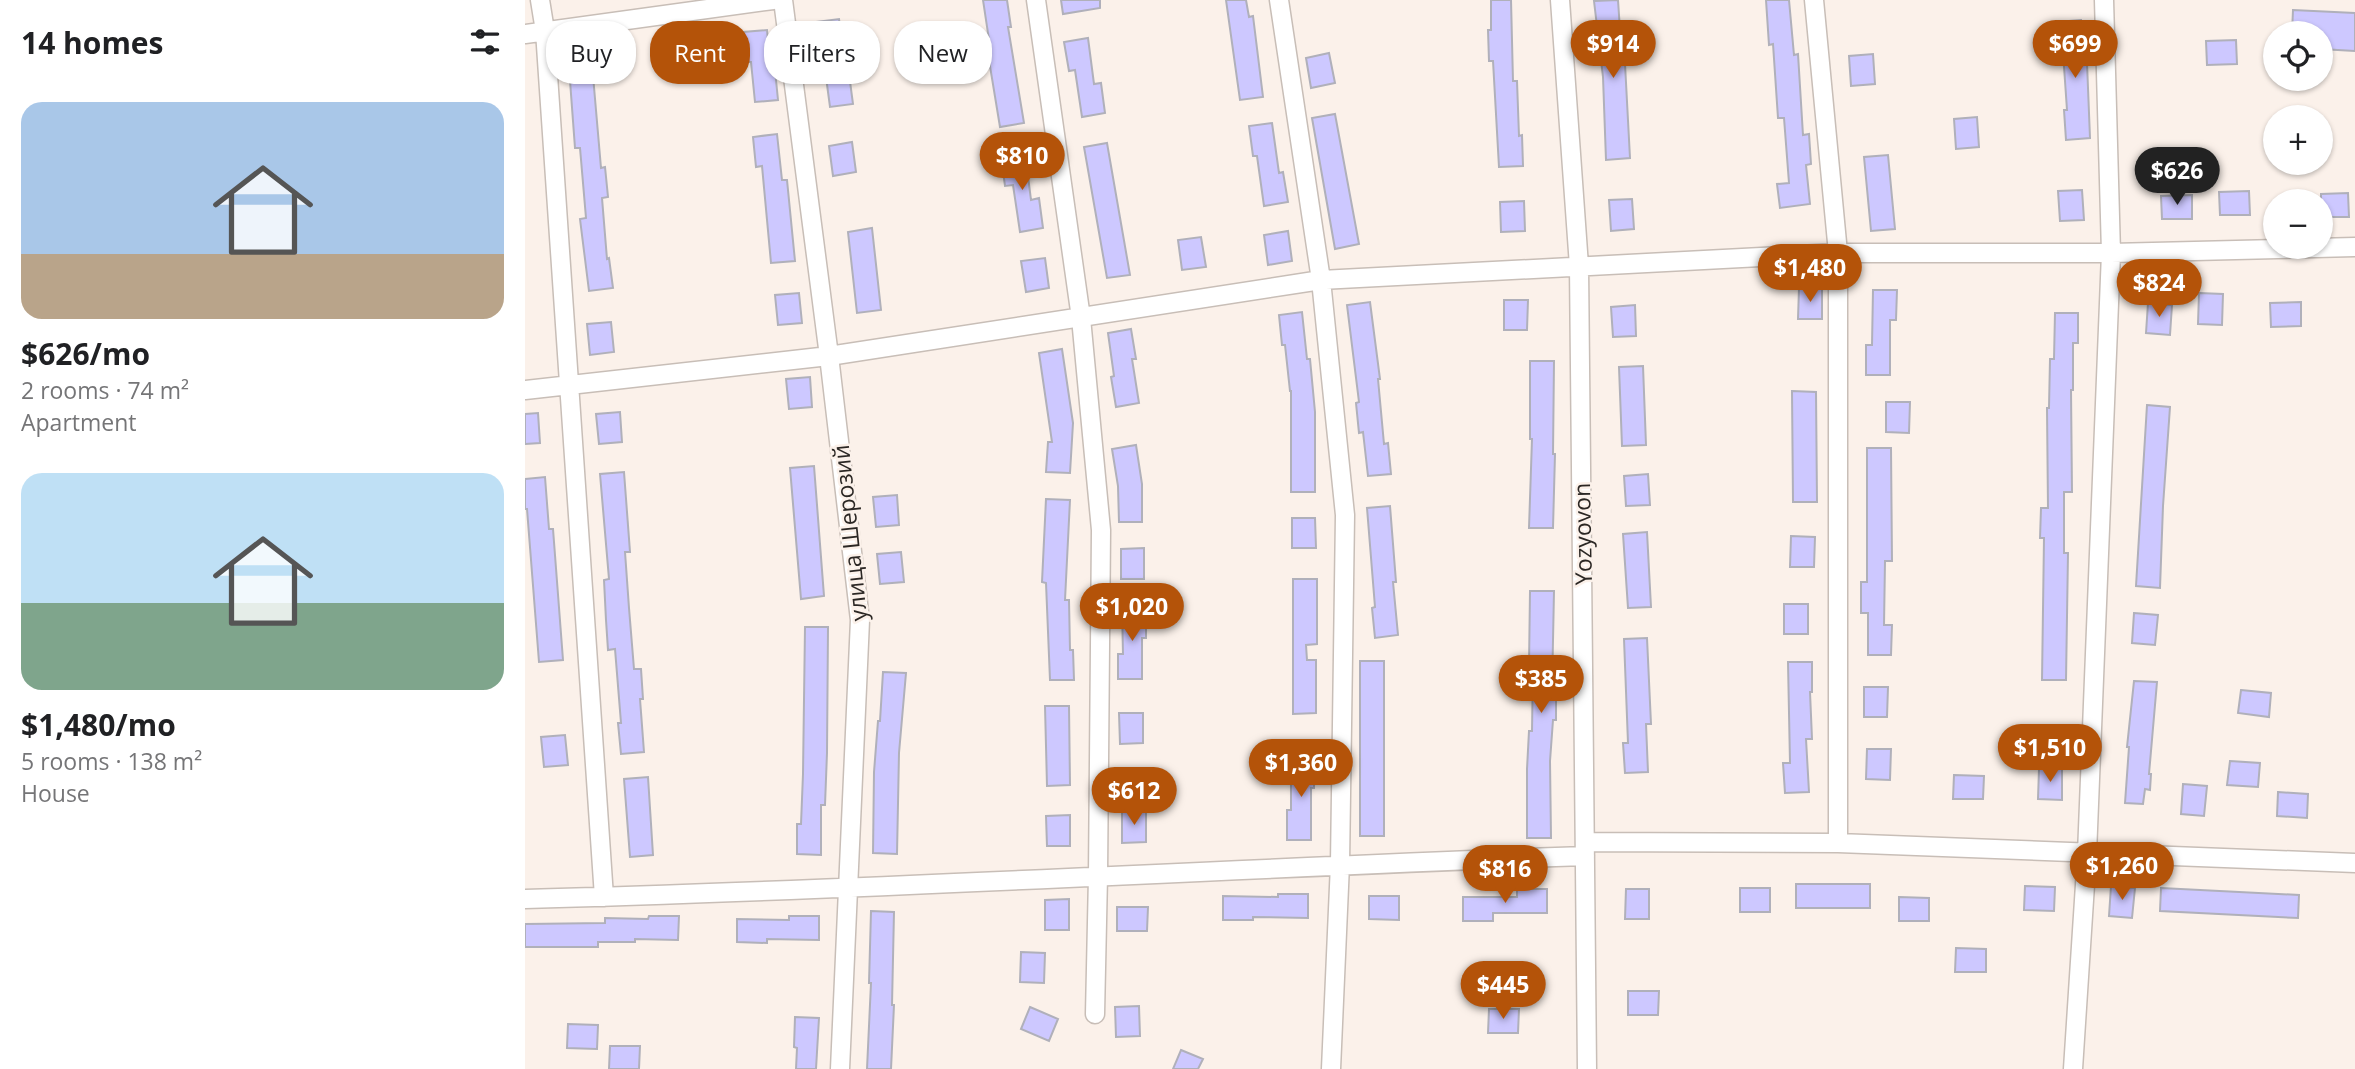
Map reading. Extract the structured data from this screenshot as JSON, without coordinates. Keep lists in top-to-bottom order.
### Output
{
  "streets": {
    "street": ["улица Шерозий", "Yozyovon"]
  },
  "page": {
    "heading": "14 homes",
    "price": [
      "$914",
      "$699",
      "$810",
      "$626",
      "$1,480",
      "$824",
      "$1,020",
      "$385",
      "$1,510",
      "$1,360",
      "$612",
      "$1,260",
      "$816",
      "$445"
    ],
    "map_buttons": ["+", "−"],
    "chip": [
      "Buy",
      "Rent",
      "Filters",
      "New"
    ],
    "list": [
      {
        "name": "$626/mo",
        "note": "2 rooms · 74 m² · Apartment"
      },
      {
        "name": "$1,480/mo",
        "note": "5 rooms · 138 m² · House"
      }
    ]
  }
}
